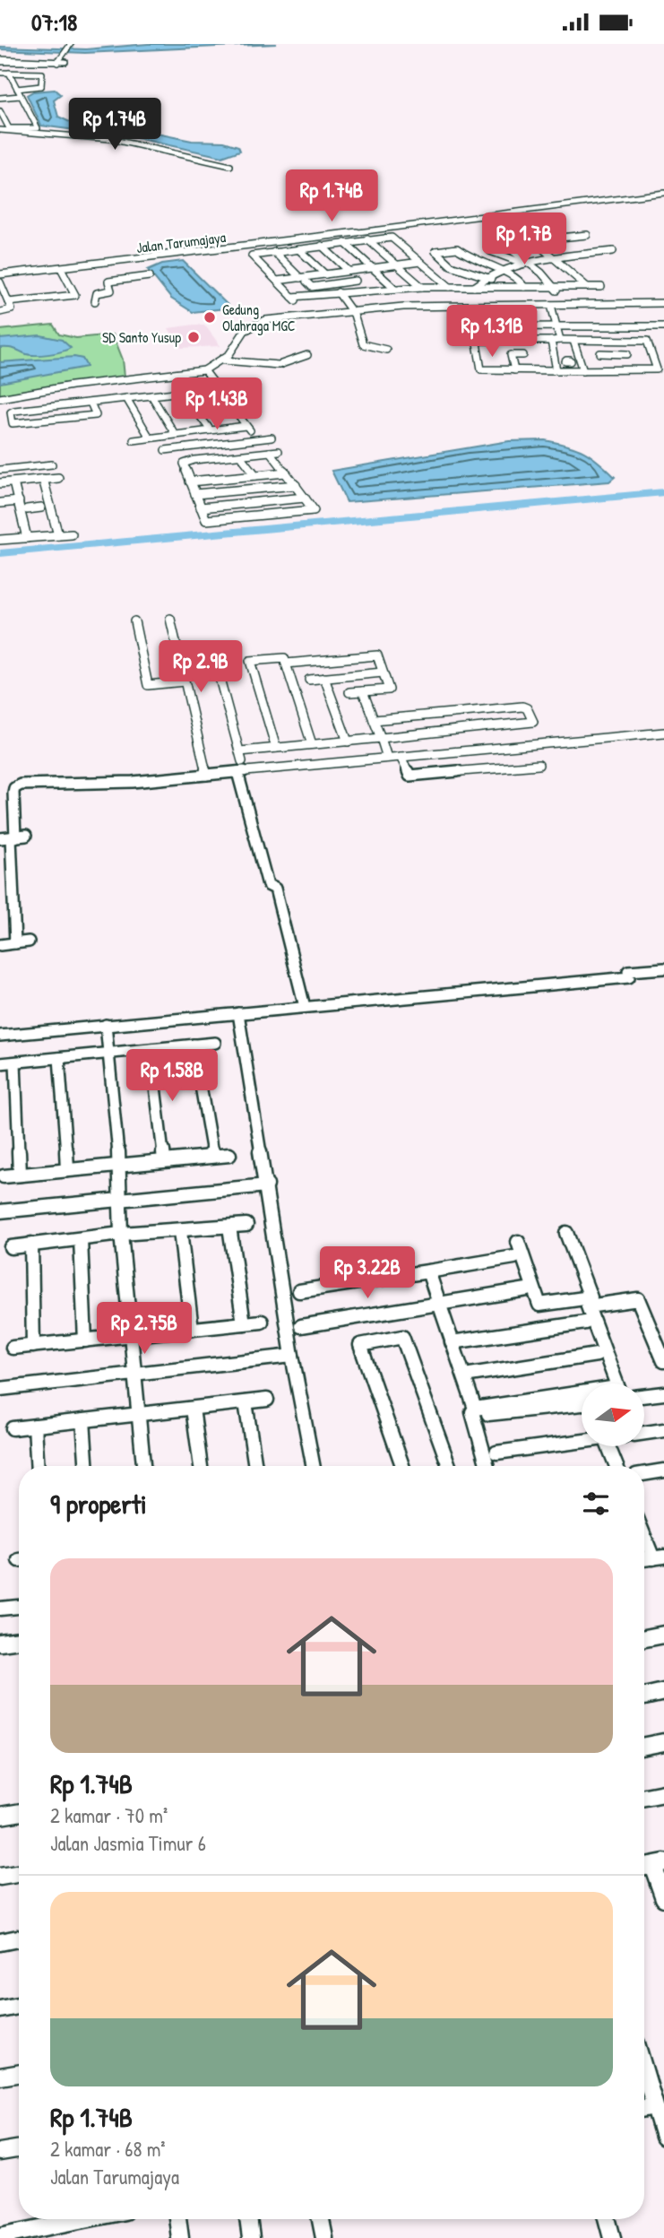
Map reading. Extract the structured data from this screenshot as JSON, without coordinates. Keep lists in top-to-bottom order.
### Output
{
  "streets": {
    "street": ["Jalan Tarumajaya"]
  },
  "places": ["Gedung Olahraga MGC", "SD Santo Yusup"],
  "north": "right",
  "page": {
    "status": "07:18",
    "price": [
      "Rp 1.74B",
      "Rp 1.74B",
      "Rp 1.7B",
      "Rp 1.31B",
      "Rp 1.43B",
      "Rp 2.9B",
      "Rp 1.58B",
      "Rp 3.22B",
      "Rp 2.75B"
    ],
    "heading": "9 properti",
    "list": [
      {
        "name": "Rp 1.74B",
        "note": "2 kamar · 70 m² · Jalan Jasmia Timur 6"
      },
      {
        "name": "Rp 1.74B",
        "note": "2 kamar · 68 m² · Jalan Tarumajaya"
      }
    ]
  }
}
